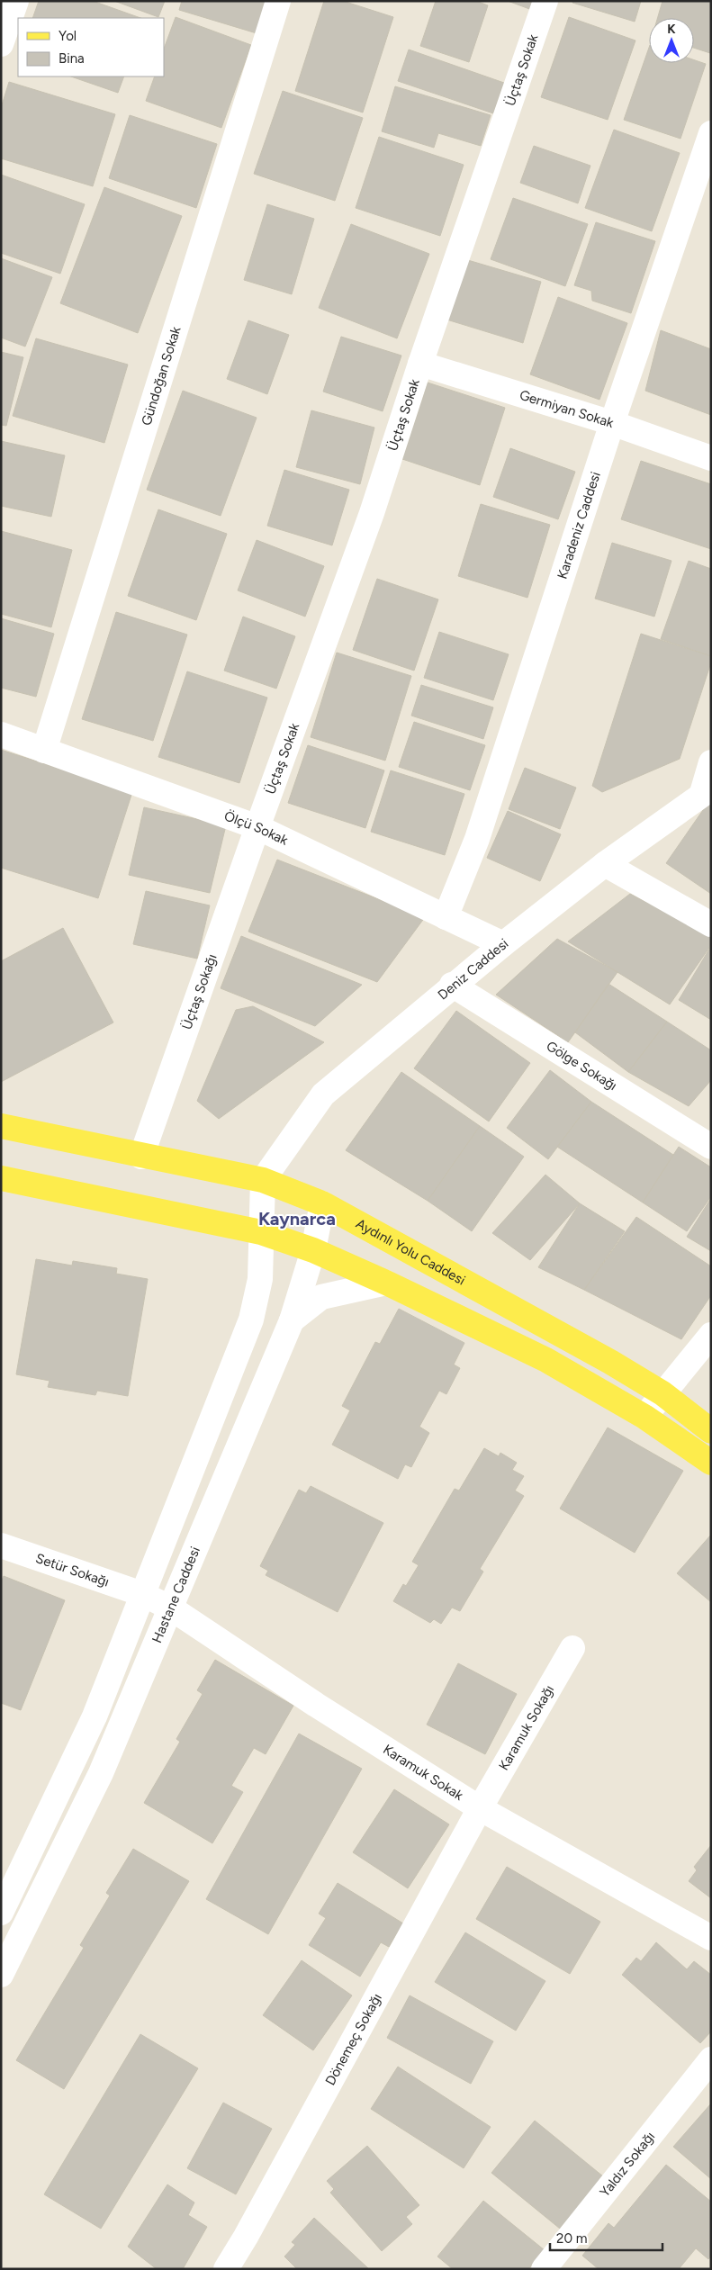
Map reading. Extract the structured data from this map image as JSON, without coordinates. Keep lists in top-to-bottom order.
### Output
{
  "streets": {
    "main road": ["Aydınlı Yolu Caddesi"],
    "street": [
      "Üçtaş Sokak",
      "Gündoğan Sokak",
      "Germiyan Sokak",
      "Karadeniz Caddesi",
      "Ölçü Sokak",
      "Deniz Caddesi",
      "Üçtaş Sokağı",
      "Gölge Sokağı",
      "Setür Sokağı",
      "Hastane Caddesi",
      "Karamuk Sokağı",
      "Karamuk Sokak",
      "Dönemeç Sokağı",
      "Yaldız Sokağı"
    ]
  },
  "crossings": [
    ["Üçtaş Sokak", "Germiyan Sokak"],
    ["Üçtaş Sokak", "Ölçü Sokak"],
    ["Üçtaş Sokak", "Üçtaş Sokağı"],
    ["Gündoğan Sokak", "Ölçü Sokak"],
    ["Germiyan Sokak", "Karadeniz Caddesi"],
    ["Karadeniz Caddesi", "Ölçü Sokak"],
    ["Ölçü Sokak", "Deniz Caddesi"],
    ["Ölçü Sokak", "Üçtaş Sokağı"],
    ["Deniz Caddesi", "Gölge Sokağı"],
    ["Deniz Caddesi", "Aydınlı Yolu Caddesi"],
    ["Üçtaş Sokağı", "Aydınlı Yolu Caddesi"],
    ["Aydınlı Yolu Caddesi", "Hastane Caddesi"],
    ["Setür Sokağı", "Karamuk Sokak"],
    ["Hastane Caddesi", "Karamuk Sokak"],
    ["Karamuk Sokağı", "Karamuk Sokak"],
    ["Karamuk Sokağı", "Dönemeç Sokağı"],
    ["Karamuk Sokak", "Dönemeç Sokağı"]
  ],
  "districts": ["Kaynarca"],
  "legend": ["Yol", "Bina"],
  "scale_bar": "20 m",
  "north": "top"
}
